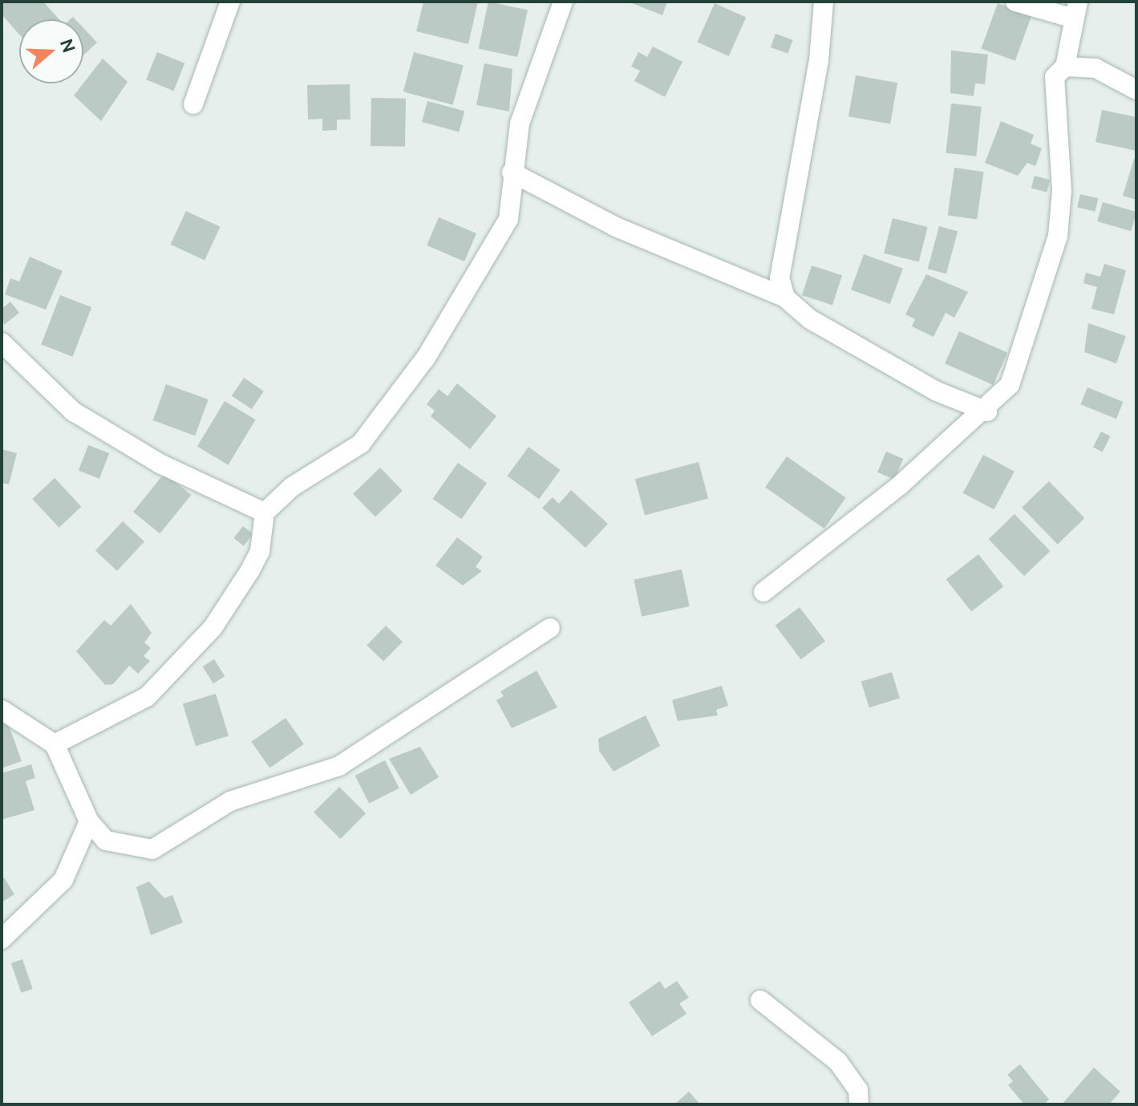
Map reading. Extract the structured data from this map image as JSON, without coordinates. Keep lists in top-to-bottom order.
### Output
{
  "north": "right"
}
